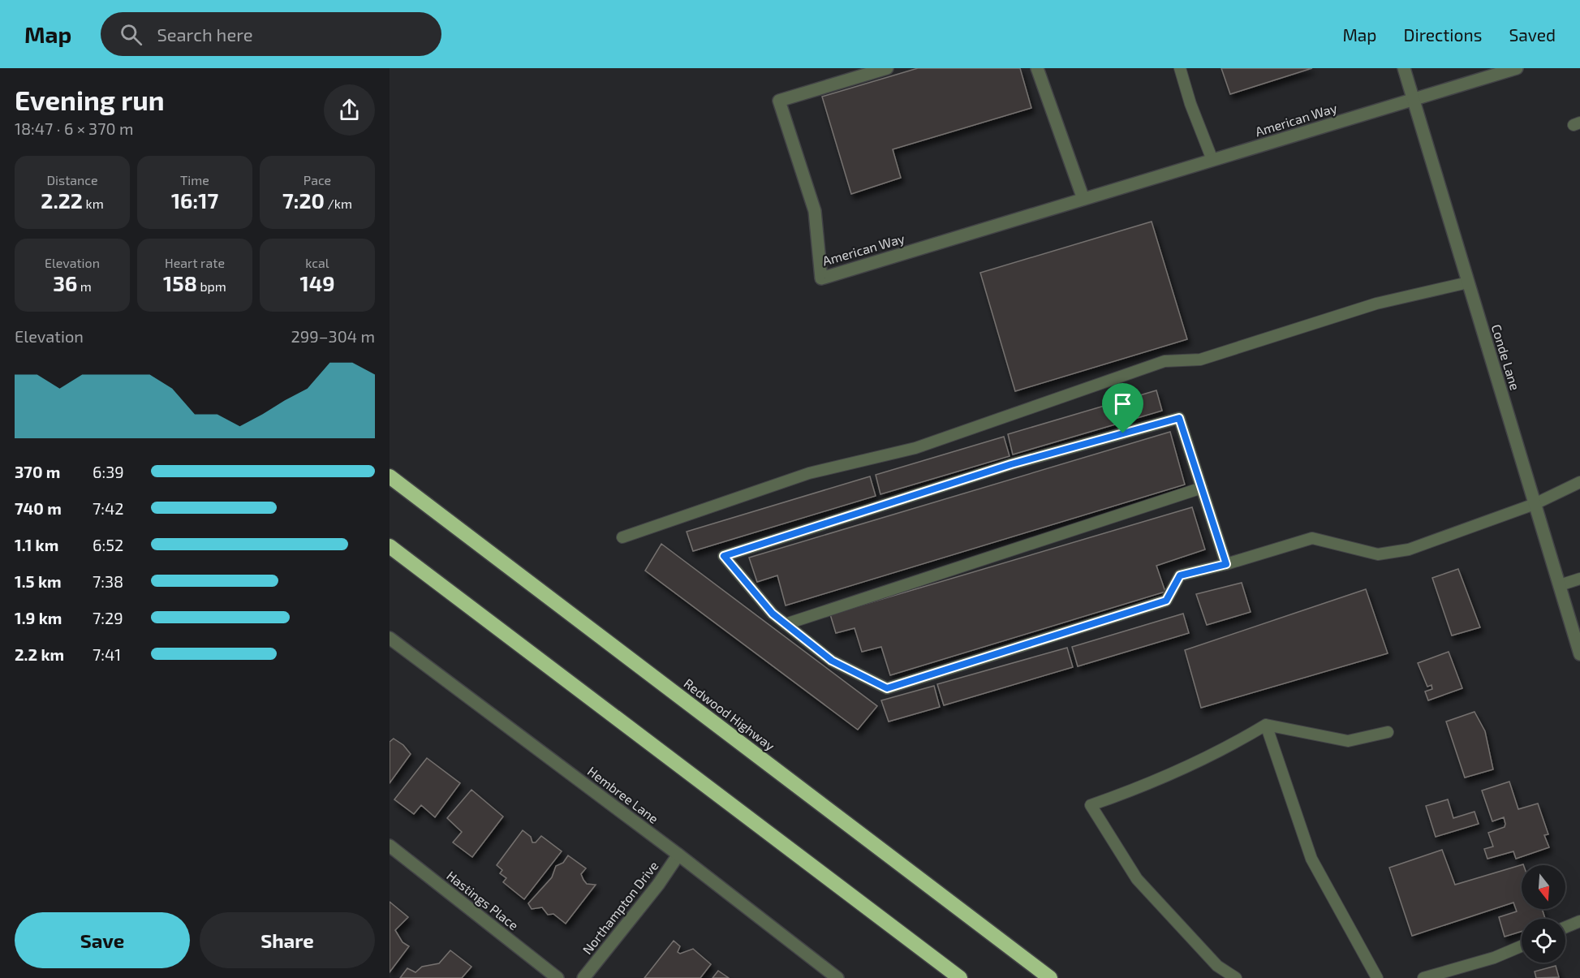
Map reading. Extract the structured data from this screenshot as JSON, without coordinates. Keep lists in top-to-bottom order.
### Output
{
  "streets": {
    "highway": ["Redwood Highway"],
    "street": [
      "American Way",
      "Conde Lane",
      "Hembree Lane",
      "Hastings Place",
      "Northampton Drive"
    ]
  },
  "crossings": [
    ["American Way", "Conde Lane"],
    ["Hembree Lane", "Northampton Drive"]
  ],
  "north": "bottom",
  "page": {
    "header": "Map",
    "search": "Search here",
    "nav": ["Map", "Directions", "Saved"],
    "heading": ["Evening run", "18:47 · 6 × 370 m"],
    "stats": [
      ["Distance", "2.22 km"],
      ["Time", "16:17"],
      ["Pace", "7:20 /km"],
      ["Elevation", "36 m"],
      ["Heart rate", "158 bpm"],
      ["kcal", "149"]
    ],
    "chart": ["Elevation", "299–304 m"],
    "list": [
      {
        "name": "370 m",
        "note": "6:39"
      },
      {
        "name": "740 m",
        "note": "7:42"
      },
      {
        "name": "1.1 km",
        "note": "6:52"
      },
      {
        "name": "1.5 km",
        "note": "7:38"
      },
      {
        "name": "1.9 km",
        "note": "7:29"
      },
      {
        "name": "2.2 km",
        "note": "7:41"
      }
    ],
    "buttons": ["Save", "Share"]
  }
}
